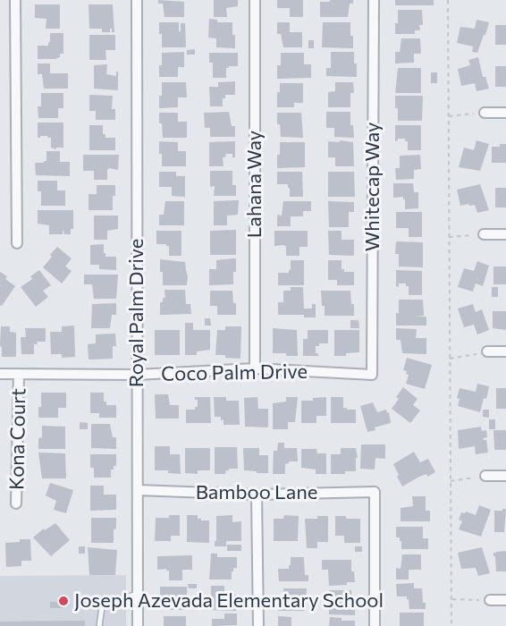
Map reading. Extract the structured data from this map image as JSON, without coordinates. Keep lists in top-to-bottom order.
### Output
{
  "streets": {
    "street": [
      "Lahana Way",
      "Whitecap Way",
      "Royal Palm Drive",
      "Coco Palm Drive",
      "Kona Court",
      "Bamboo Lane"
    ]
  },
  "crossings": [
    ["Lahana Way", "Coco Palm Drive"],
    ["Whitecap Way", "Coco Palm Drive"],
    ["Royal Palm Drive", "Coco Palm Drive"],
    ["Royal Palm Drive", "Bamboo Lane"],
    ["Coco Palm Drive", "Kona Court"]
  ],
  "places": ["Joseph Azevada Elementary School"]
}
